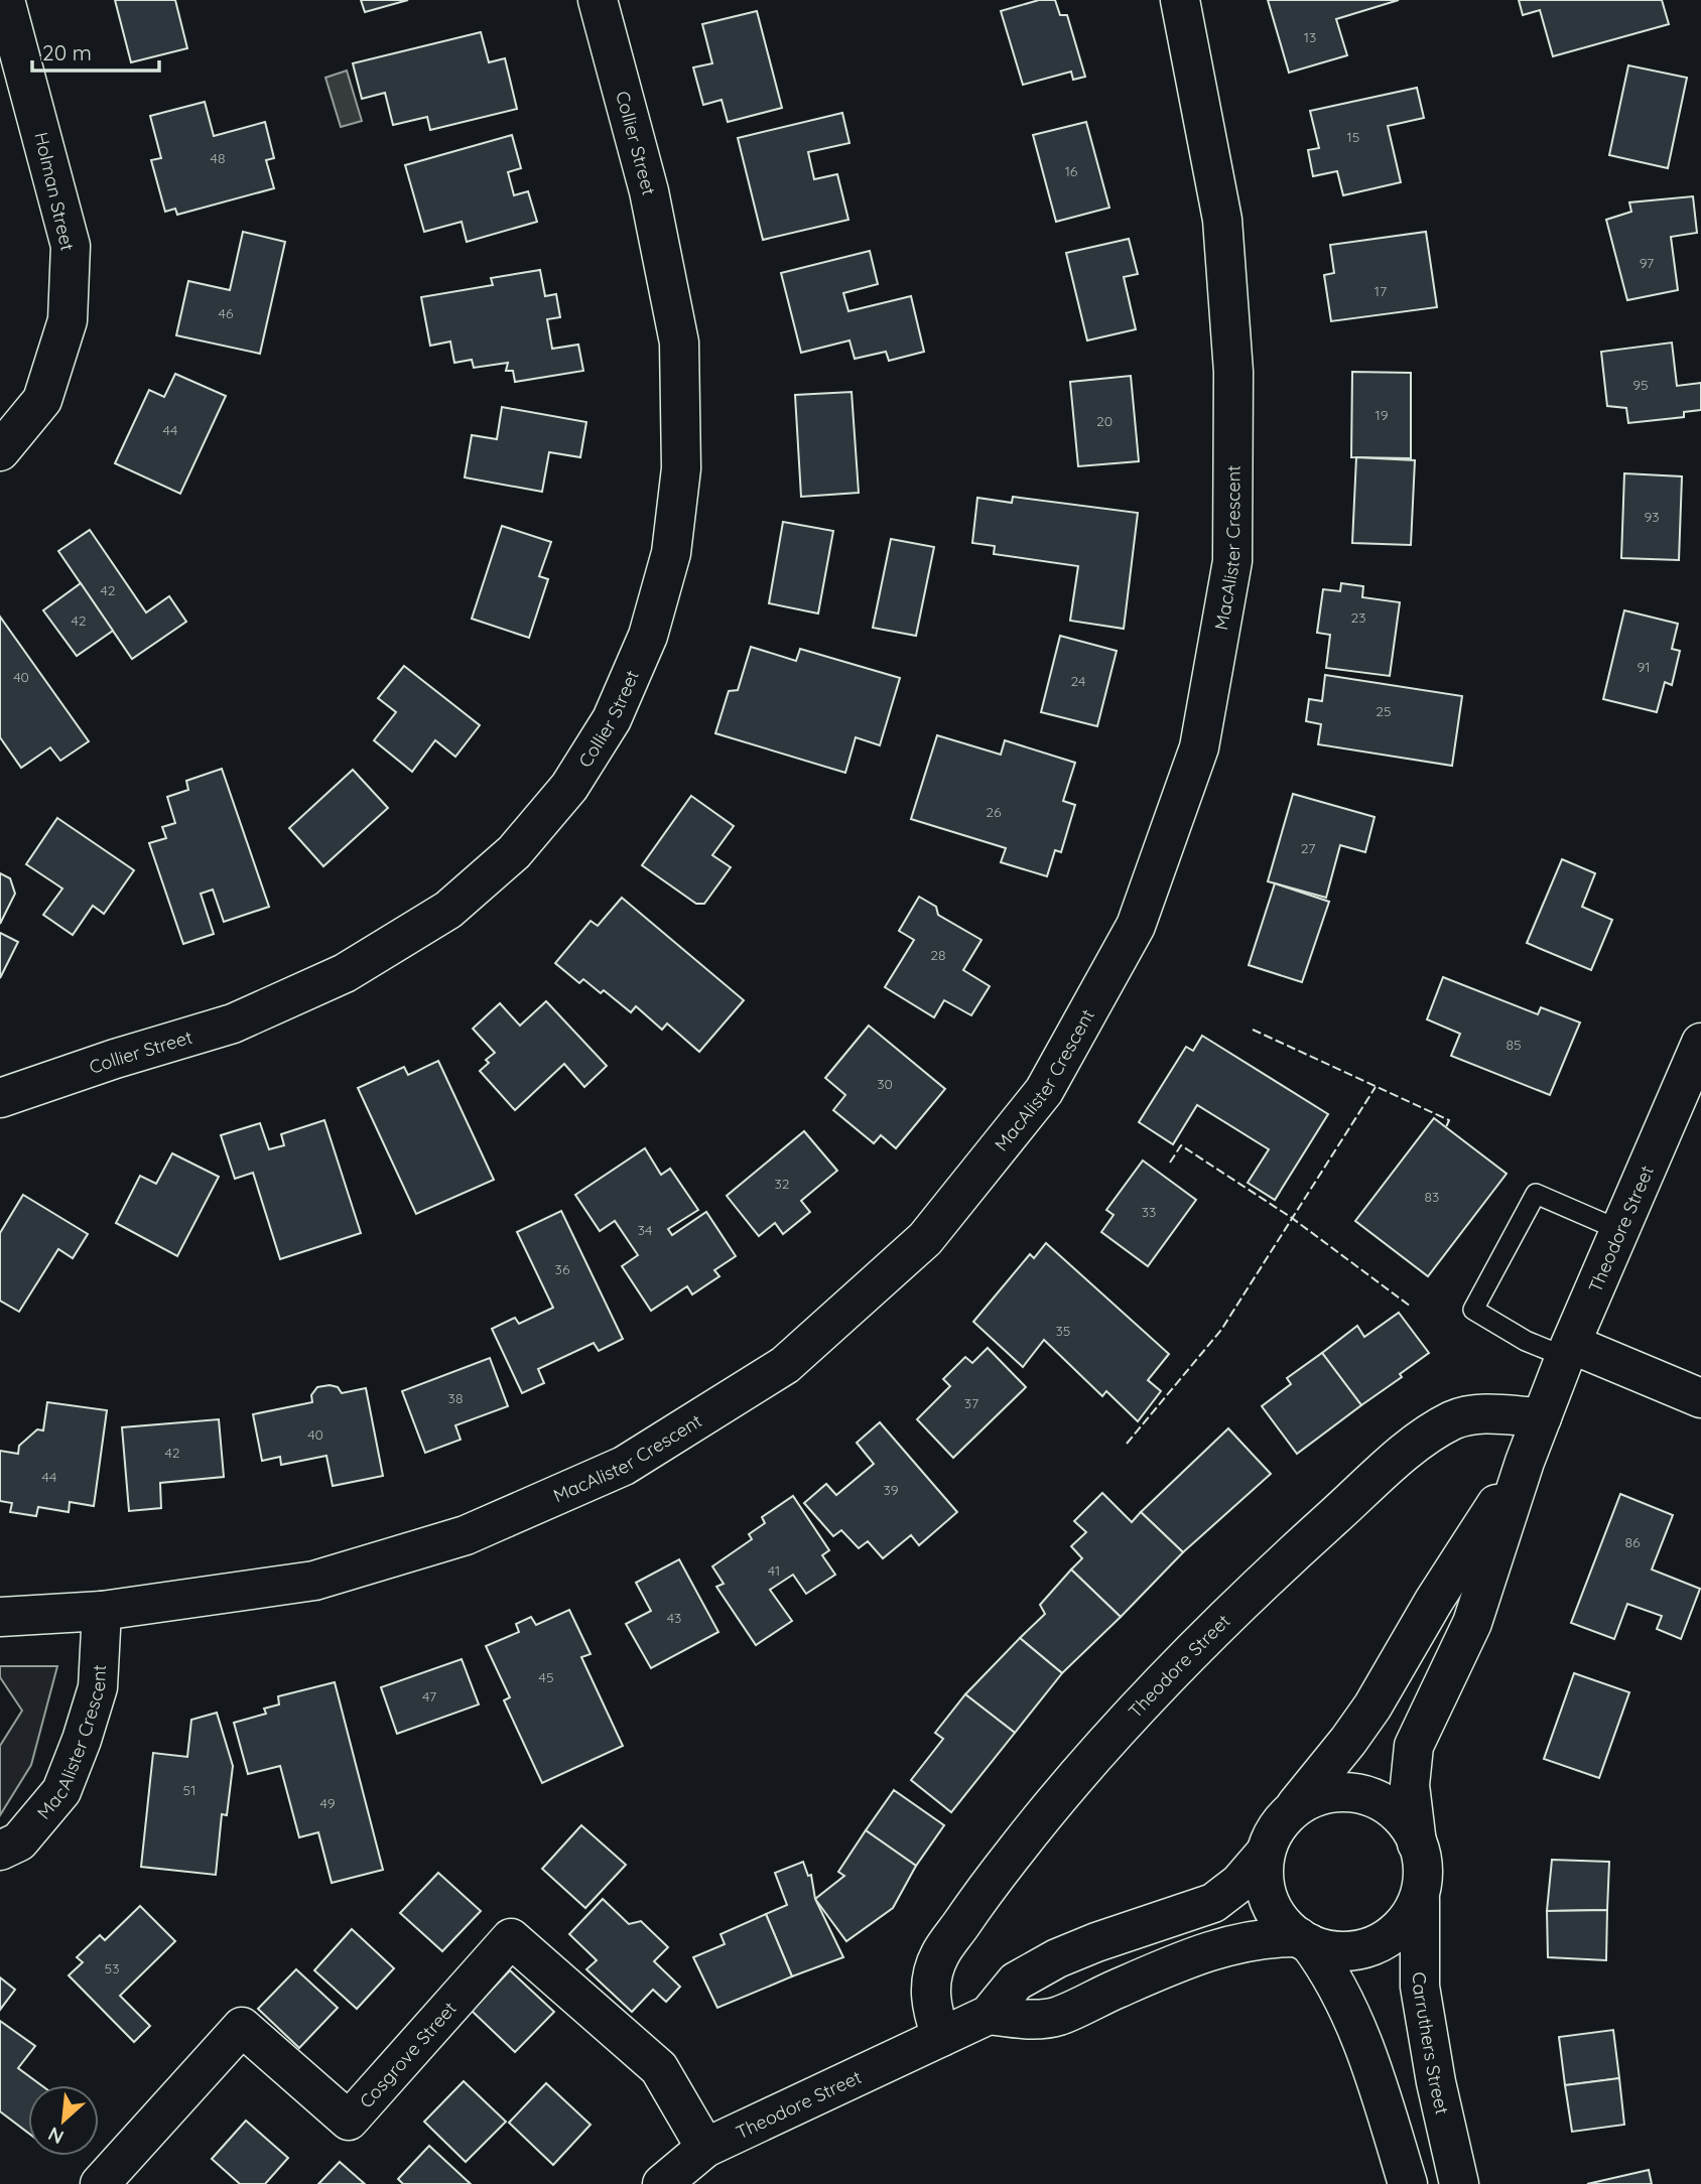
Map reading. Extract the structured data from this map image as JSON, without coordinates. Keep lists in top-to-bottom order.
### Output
{
  "streets": {
    "street": [
      "Collier Street",
      "Holman Street",
      "MacAlister Crescent",
      "Theodore Street",
      "Carruthers Street",
      "Cosgrove Street"
    ]
  },
  "crossings": [
    ["Theodore Street", "Carruthers Street"],
    ["Theodore Street", "Cosgrove Street"]
  ],
  "house_numbers": [
    "13",
    "15",
    "48",
    "16",
    "97",
    "17",
    "46",
    "95",
    "19",
    "20",
    "44",
    "93",
    "42",
    "23",
    "42",
    "91",
    "40",
    "24",
    "25",
    "26",
    "27",
    "28",
    "85",
    "30",
    "32",
    "83",
    "33",
    "34",
    "36",
    "35",
    "38",
    "37",
    "40",
    "42",
    "44",
    "39",
    "86",
    "41",
    "43",
    "45",
    "47",
    "51",
    "49",
    "53"
  ],
  "scale_bar": "20 m",
  "north": "bottom left"
}
